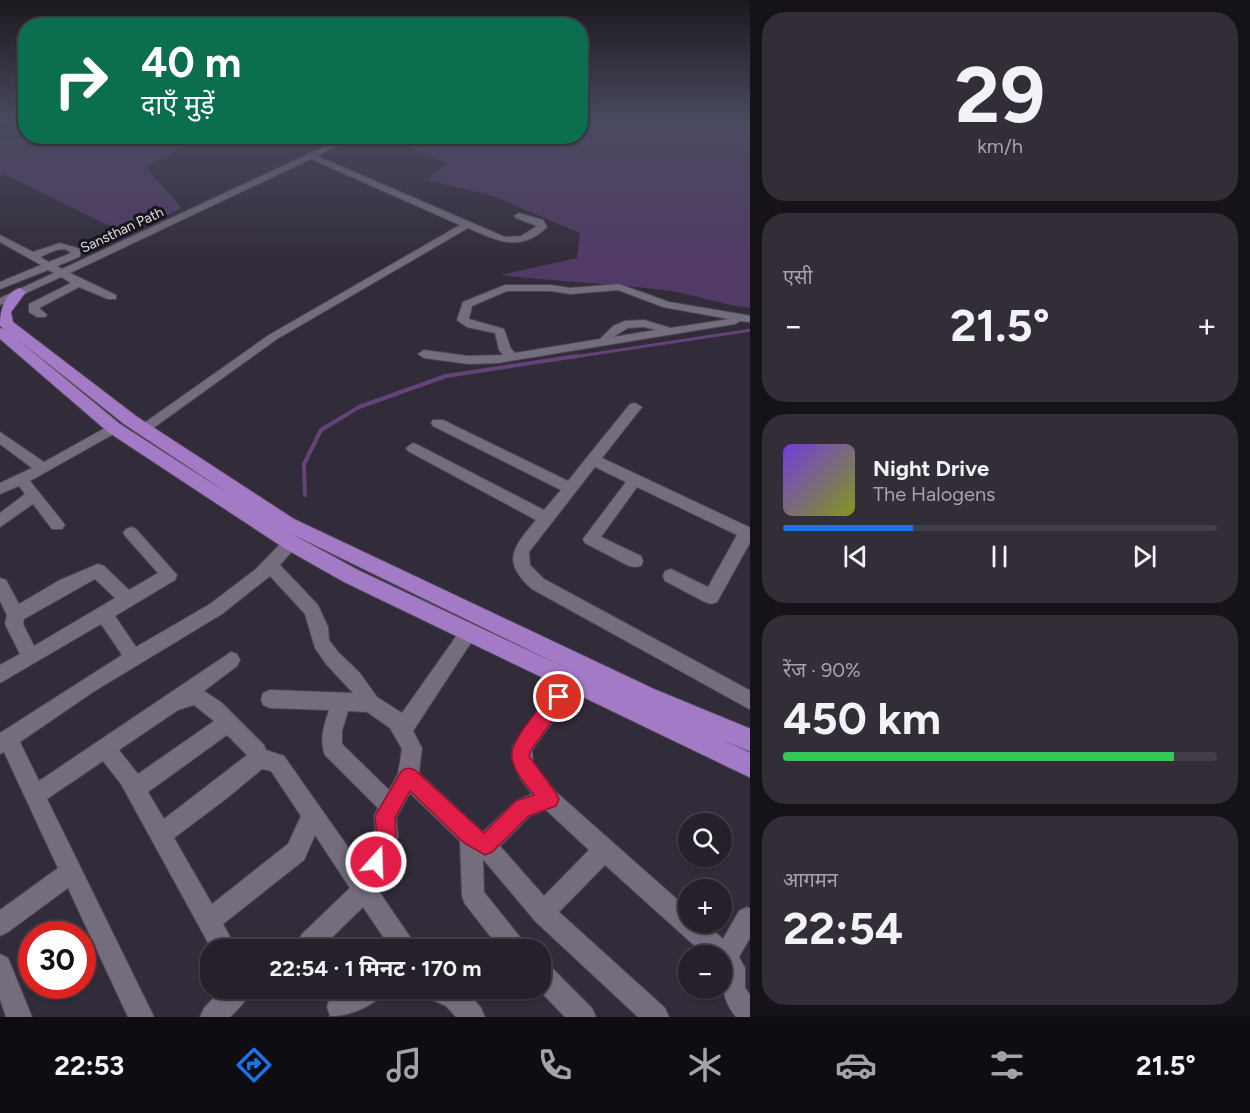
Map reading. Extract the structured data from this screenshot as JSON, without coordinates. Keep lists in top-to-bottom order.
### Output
{
  "streets": {
    "street": ["Sansthan Path"]
  },
  "page": {
    "tile": [
      ["29", "km/h"],
      "एसी",
      ["रेंज · 90%", "450 km"],
      ["आगमन", "22:54"]
    ],
    "turn": ["40 m", "दाएँ मुड़ें"],
    "heat": ["−", "21.5°", "+"],
    "song": ["Night Drive", "The Halogens"],
    "map_buttons": ["+", "−"],
    "limit": "30",
    "trip": "22:54 · 1 मिनट · 170 m",
    "tabs": ["22:53", "21.5°"]
  }
}
